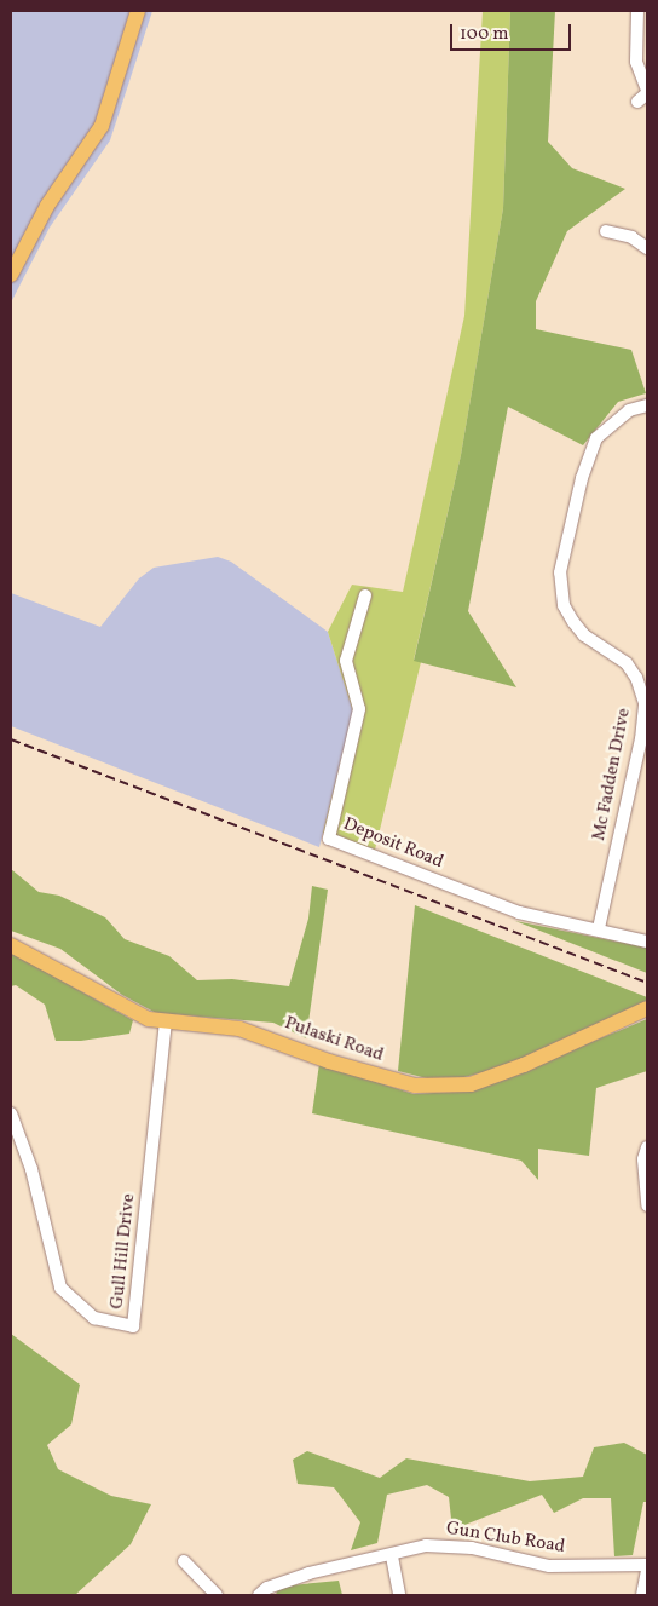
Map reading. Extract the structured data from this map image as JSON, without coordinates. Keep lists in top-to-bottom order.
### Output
{
  "streets": {
    "main road": ["Pulaski Road"],
    "street": [
      "Mc Fadden Drive",
      "Deposit Road",
      "Gull Hill Drive",
      "Gun Club Road"
    ]
  },
  "crossings": [
    ["Mc Fadden Drive", "Deposit Road"],
    ["Pulaski Road", "Gull Hill Drive"]
  ],
  "scale_bar": "100 m"
}
